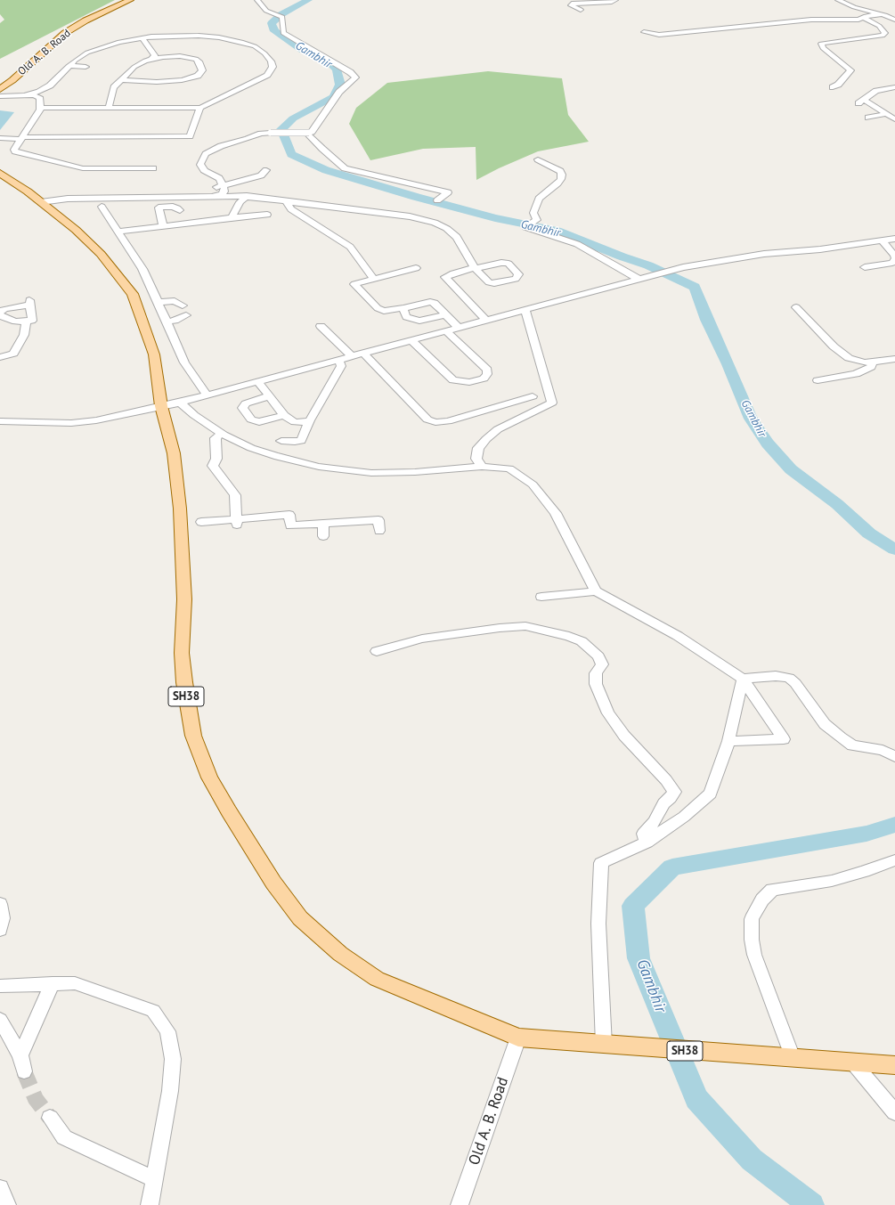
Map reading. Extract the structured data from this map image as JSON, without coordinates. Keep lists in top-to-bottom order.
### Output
{
  "streets": {
    "main road": ["Old A. B. Road", "SH38"]
  },
  "crossings": [
    ["Old A. B. Road", "SH38"]
  ],
  "water": ["Gambhir"]
}
